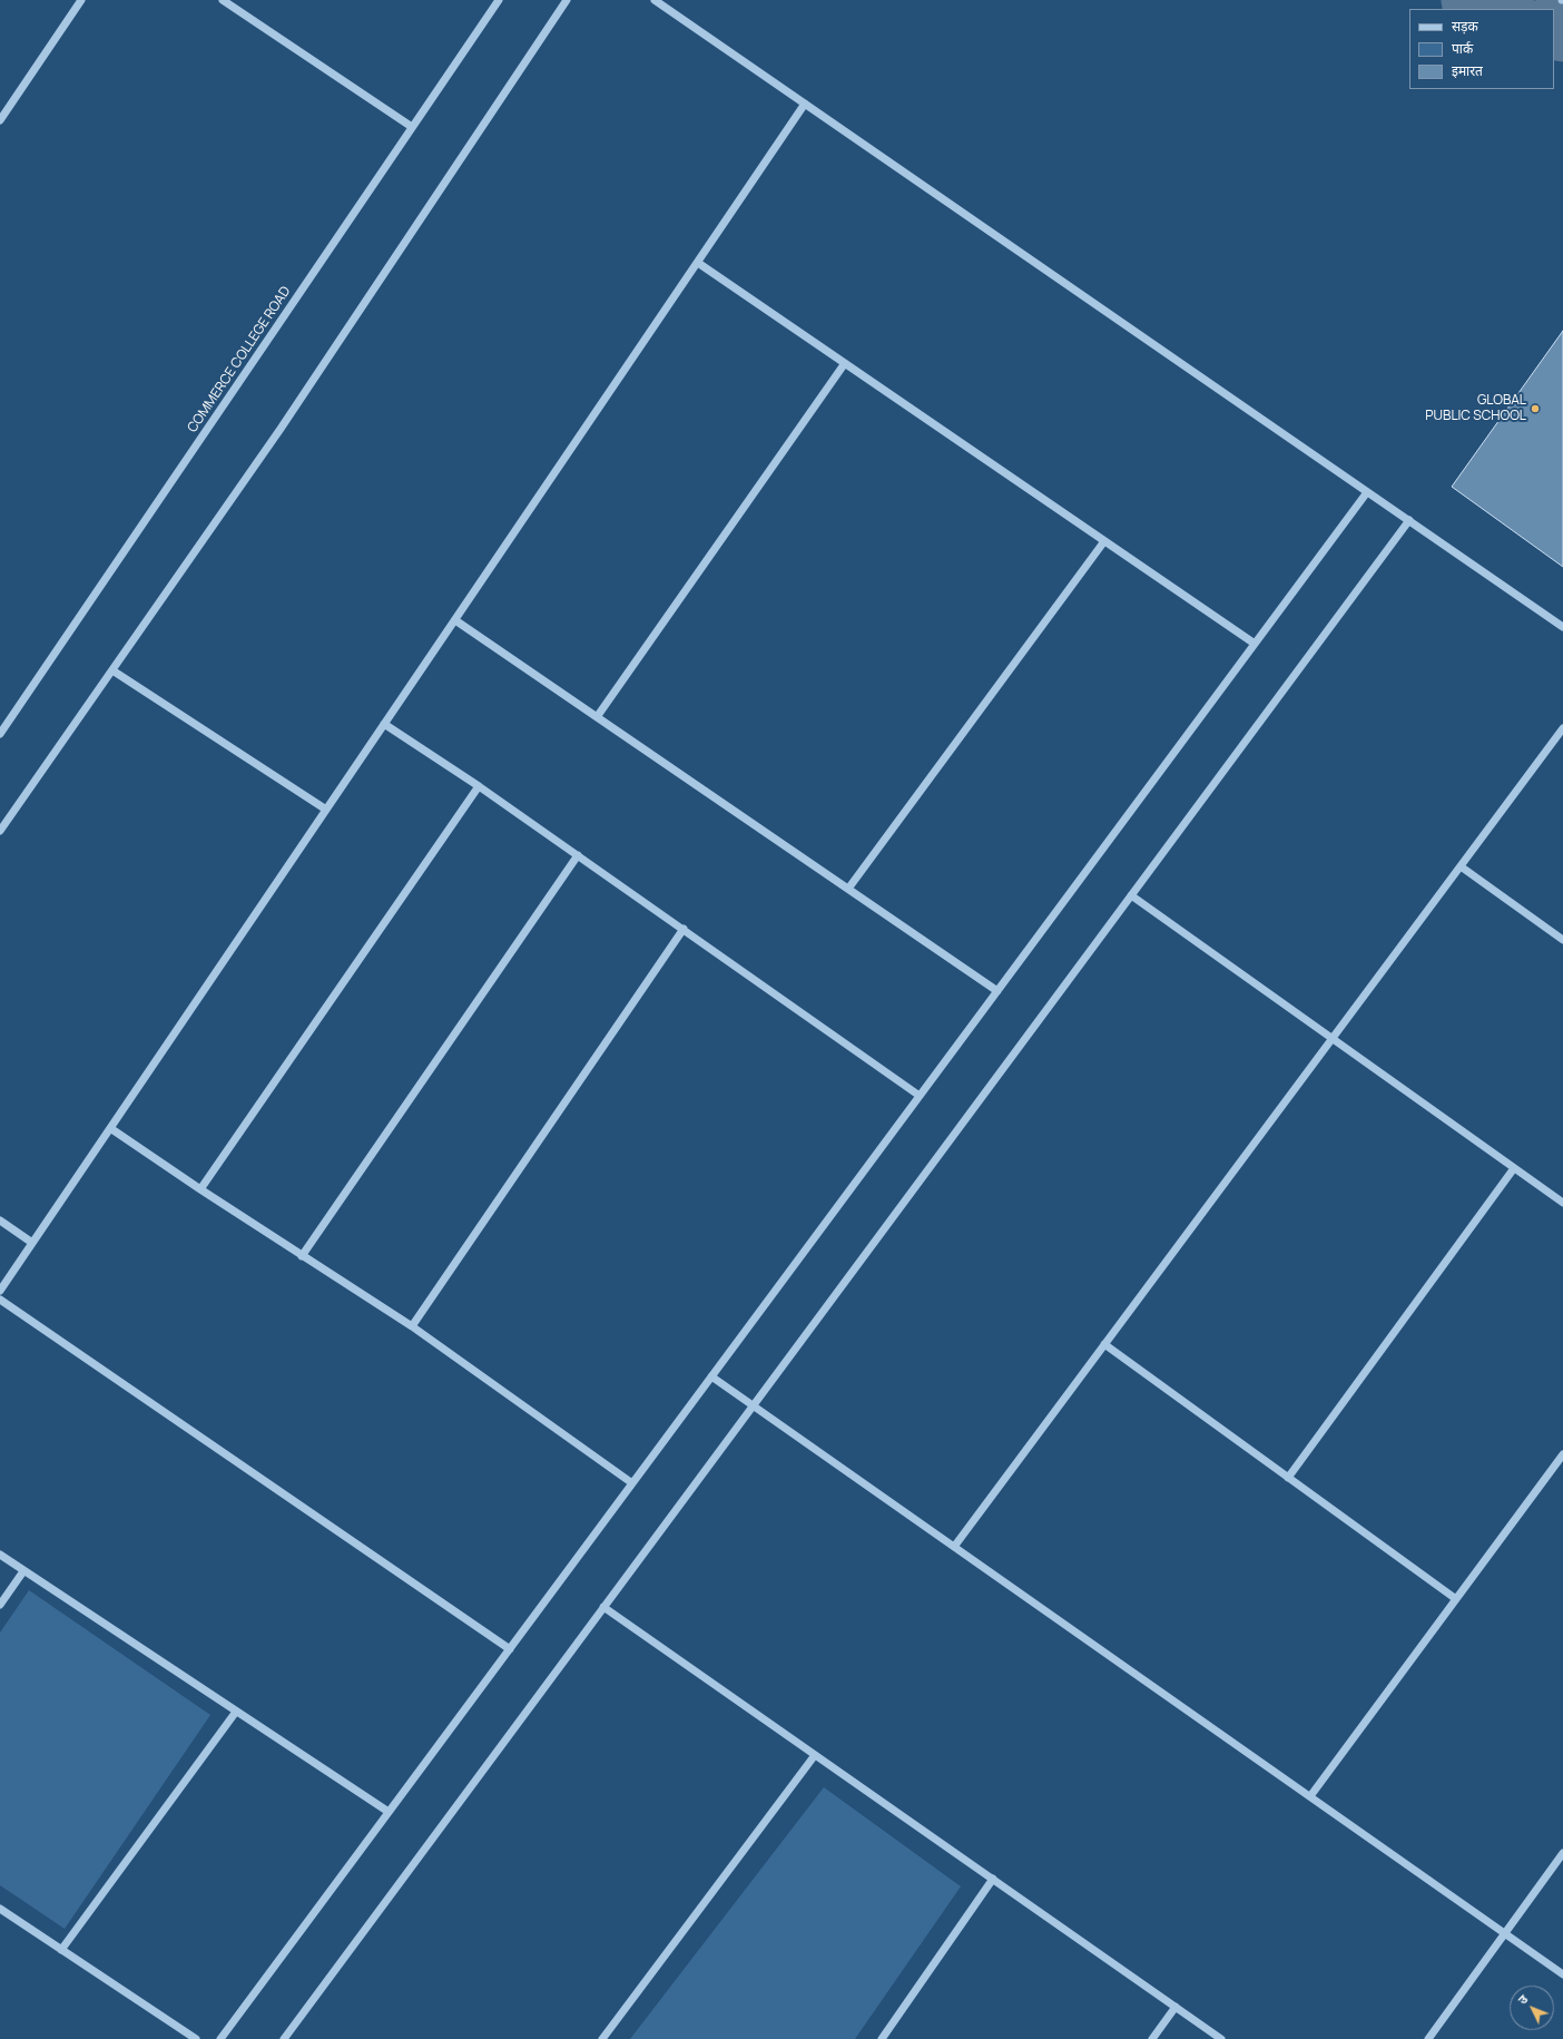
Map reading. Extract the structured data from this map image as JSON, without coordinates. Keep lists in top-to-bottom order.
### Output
{
  "streets": {
    "street": ["COMMERCE COLLEGE ROAD"]
  },
  "places": ["GLOBAL PUBLIC SCHOOL"],
  "legend": ["सड़क", "पार्क", "इमारत"],
  "north": "top left"
}
